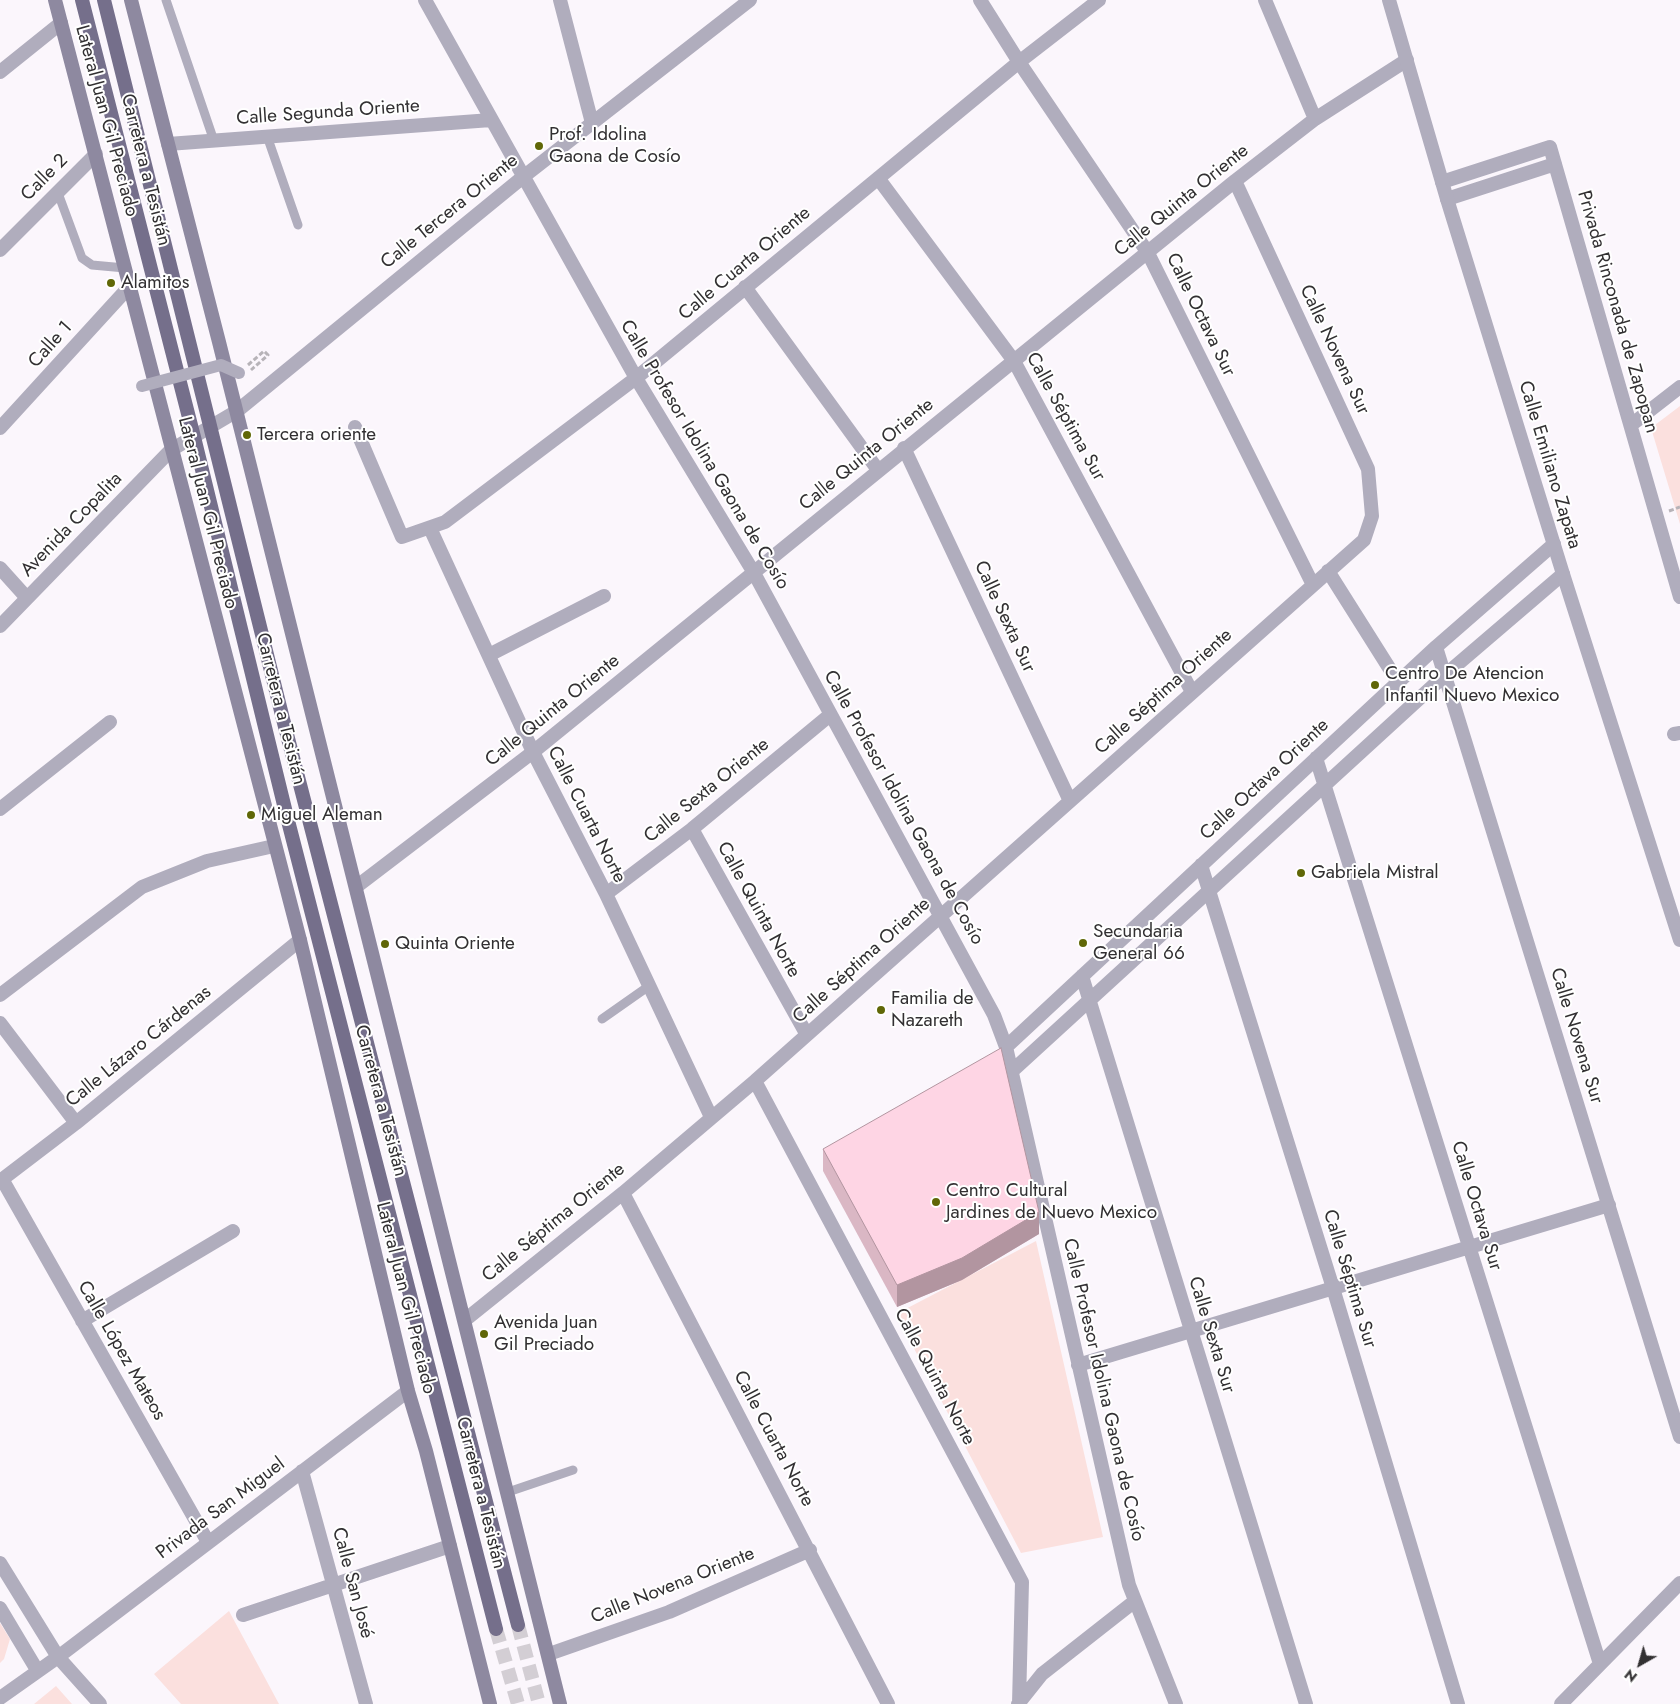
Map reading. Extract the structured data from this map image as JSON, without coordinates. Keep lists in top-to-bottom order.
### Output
{
  "streets": {
    "main road": ["Lateral Juan Gil Preciado", "Carretera a Tesistán"],
    "street": [
      "Calle Segunda Oriente",
      "Calle 2",
      "Calle Quinta Oriente",
      "Calle Tercera Oriente",
      "Calle Cuarta Oriente",
      "Privada Rinconada de Zapopan",
      "Calle Octava Sur",
      "Calle 1",
      "Calle Novena Sur",
      "Calle Séptima Sur",
      "Calle Profesor Idolina Gaona de Cosío",
      "Calle Emiliano Zapata",
      "Avenida Copalita",
      "Calle Sexta Sur",
      "Calle Séptima Oriente",
      "Calle Octava Oriente",
      "Calle Sexta Oriente",
      "Calle Cuarta Norte",
      "Calle Quinta Norte",
      "Calle Lázaro Cárdenas",
      "Calle López Mateos",
      "Privada San Miguel",
      "Calle San José",
      "Calle Novena Oriente"
    ]
  },
  "crossings": [
    ["Calle Segunda Oriente", "Calle Profesor Idolina Gaona de Cosío"],
    ["Lateral Juan Gil Preciado", "Calle 2"],
    ["Lateral Juan Gil Preciado", "Calle Tercera Oriente"],
    ["Lateral Juan Gil Preciado", "Calle 1"],
    ["Lateral Juan Gil Preciado", "Avenida Copalita"],
    ["Lateral Juan Gil Preciado", "Calle Lázaro Cárdenas"],
    ["Lateral Juan Gil Preciado", "Privada San Miguel"],
    ["Carretera a Tesistán", "Calle Tercera Oriente"],
    ["Calle Quinta Oriente", "Calle Octava Sur"],
    ["Calle Quinta Oriente", "Calle Novena Sur"],
    ["Calle Quinta Oriente", "Calle Séptima Sur"],
    ["Calle Quinta Oriente", "Calle Profesor Idolina Gaona de Cosío"],
    ["Calle Quinta Oriente", "Calle Emiliano Zapata"],
    ["Calle Quinta Oriente", "Calle Sexta Sur"],
    ["Calle Quinta Oriente", "Calle Cuarta Norte"],
    ["Calle Tercera Oriente", "Calle Profesor Idolina Gaona de Cosío"],
    ["Calle Tercera Oriente", "Avenida Copalita"],
    ["Calle Cuarta Oriente", "Calle Octava Sur"],
    ["Calle Cuarta Oriente", "Calle Séptima Sur"],
    ["Calle Cuarta Oriente", "Calle Profesor Idolina Gaona de Cosío"],
    ["Calle Cuarta Oriente", "Calle Cuarta Norte"],
    ["Privada Rinconada de Zapopan", "Calle Emiliano Zapata"],
    ["Calle Octava Sur", "Calle Séptima Oriente"],
    ["Calle Octava Sur", "Calle Octava Oriente"],
    ["Calle Novena Sur", "Calle Séptima Oriente"],
    ["Calle Novena Sur", "Calle Octava Oriente"],
    ["Calle Séptima Sur", "Calle Séptima Oriente"],
    ["Calle Séptima Sur", "Calle Octava Oriente"],
    ["Calle Profesor Idolina Gaona de Cosío", "Calle Séptima Oriente"],
    ["Calle Profesor Idolina Gaona de Cosío", "Calle Octava Oriente"],
    ["Calle Profesor Idolina Gaona de Cosío", "Calle Sexta Oriente"],
    ["Calle Emiliano Zapata", "Calle Octava Oriente"],
    ["Calle Sexta Sur", "Calle Séptima Oriente"],
    ["Calle Sexta Sur", "Calle Octava Oriente"],
    ["Calle Séptima Oriente", "Calle Cuarta Norte"],
    ["Calle Séptima Oriente", "Calle Quinta Norte"],
    ["Calle Sexta Oriente", "Calle Cuarta Norte"],
    ["Calle Sexta Oriente", "Calle Quinta Norte"],
    ["Calle Cuarta Norte", "Calle Novena Oriente"],
    ["Calle Lázaro Cárdenas", "Calle López Mateos"],
    ["Calle López Mateos", "Privada San Miguel"],
    ["Privada San Miguel", "Calle San José"]
  ],
  "places": [
    "Prof. Idolina Gaona de Cosío",
    "Alamitos",
    "Tercera oriente",
    "Centro De Atencion Infantil Nuevo Mexico",
    "Miguel Aleman",
    "Gabriela Mistral",
    "Secundaria General 66",
    "Quinta Oriente",
    "Familia de Nazareth",
    "Centro Cultural Jardines de Nuevo Mexico",
    "Avenida Juan Gil Preciado"
  ],
  "north": "bottom left"
}
